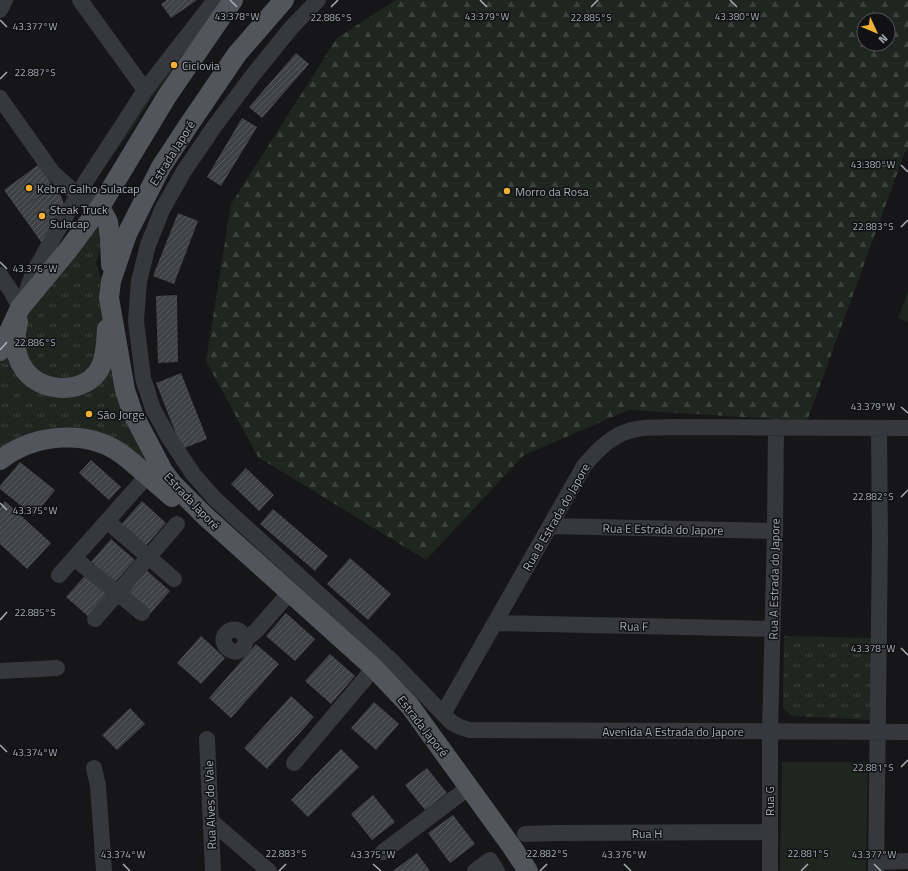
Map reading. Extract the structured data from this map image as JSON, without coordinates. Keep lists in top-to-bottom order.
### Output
{
  "streets": {
    "main road": ["Estrada Japoré"],
    "street": [
      "Rua B Estrada do Japore",
      "Rua E Estrada do Japore",
      "Rua A Estrada do Japore",
      "Rua F",
      "Avenida A Estrada do Japore",
      "Rua G",
      "Rua Alves do Vale",
      "Rua H"
    ]
  },
  "crossings": [
    ["Rua B Estrada do Japore", "Rua E Estrada do Japore"],
    ["Rua B Estrada do Japore", "Rua A Estrada do Japore"],
    ["Rua B Estrada do Japore", "Rua F"],
    ["Rua B Estrada do Japore", "Avenida A Estrada do Japore"],
    ["Rua E Estrada do Japore", "Rua A Estrada do Japore"],
    ["Rua A Estrada do Japore", "Rua F"],
    ["Rua A Estrada do Japore", "Avenida A Estrada do Japore"],
    ["Rua A Estrada do Japore", "Rua G"],
    ["Avenida A Estrada do Japore", "Rua G"],
    ["Rua G", "Rua H"]
  ],
  "places": [
    "Ciclovia",
    "Kebra Galho Sulacap",
    "Morro da Rosa",
    "Steak Truck Sulacap",
    "São Jorge"
  ],
  "north": "bottom right",
  "coordinates": [
    "43.378°W",
    "43.379°W",
    "43.380°W",
    "22.886°S",
    "22.885°S",
    "43.377°W",
    "22.887°S",
    "22.883°S",
    "43.376°W",
    "22.882°S",
    "43.375°W",
    "43.374°W",
    "22.881°S"
  ]
}
